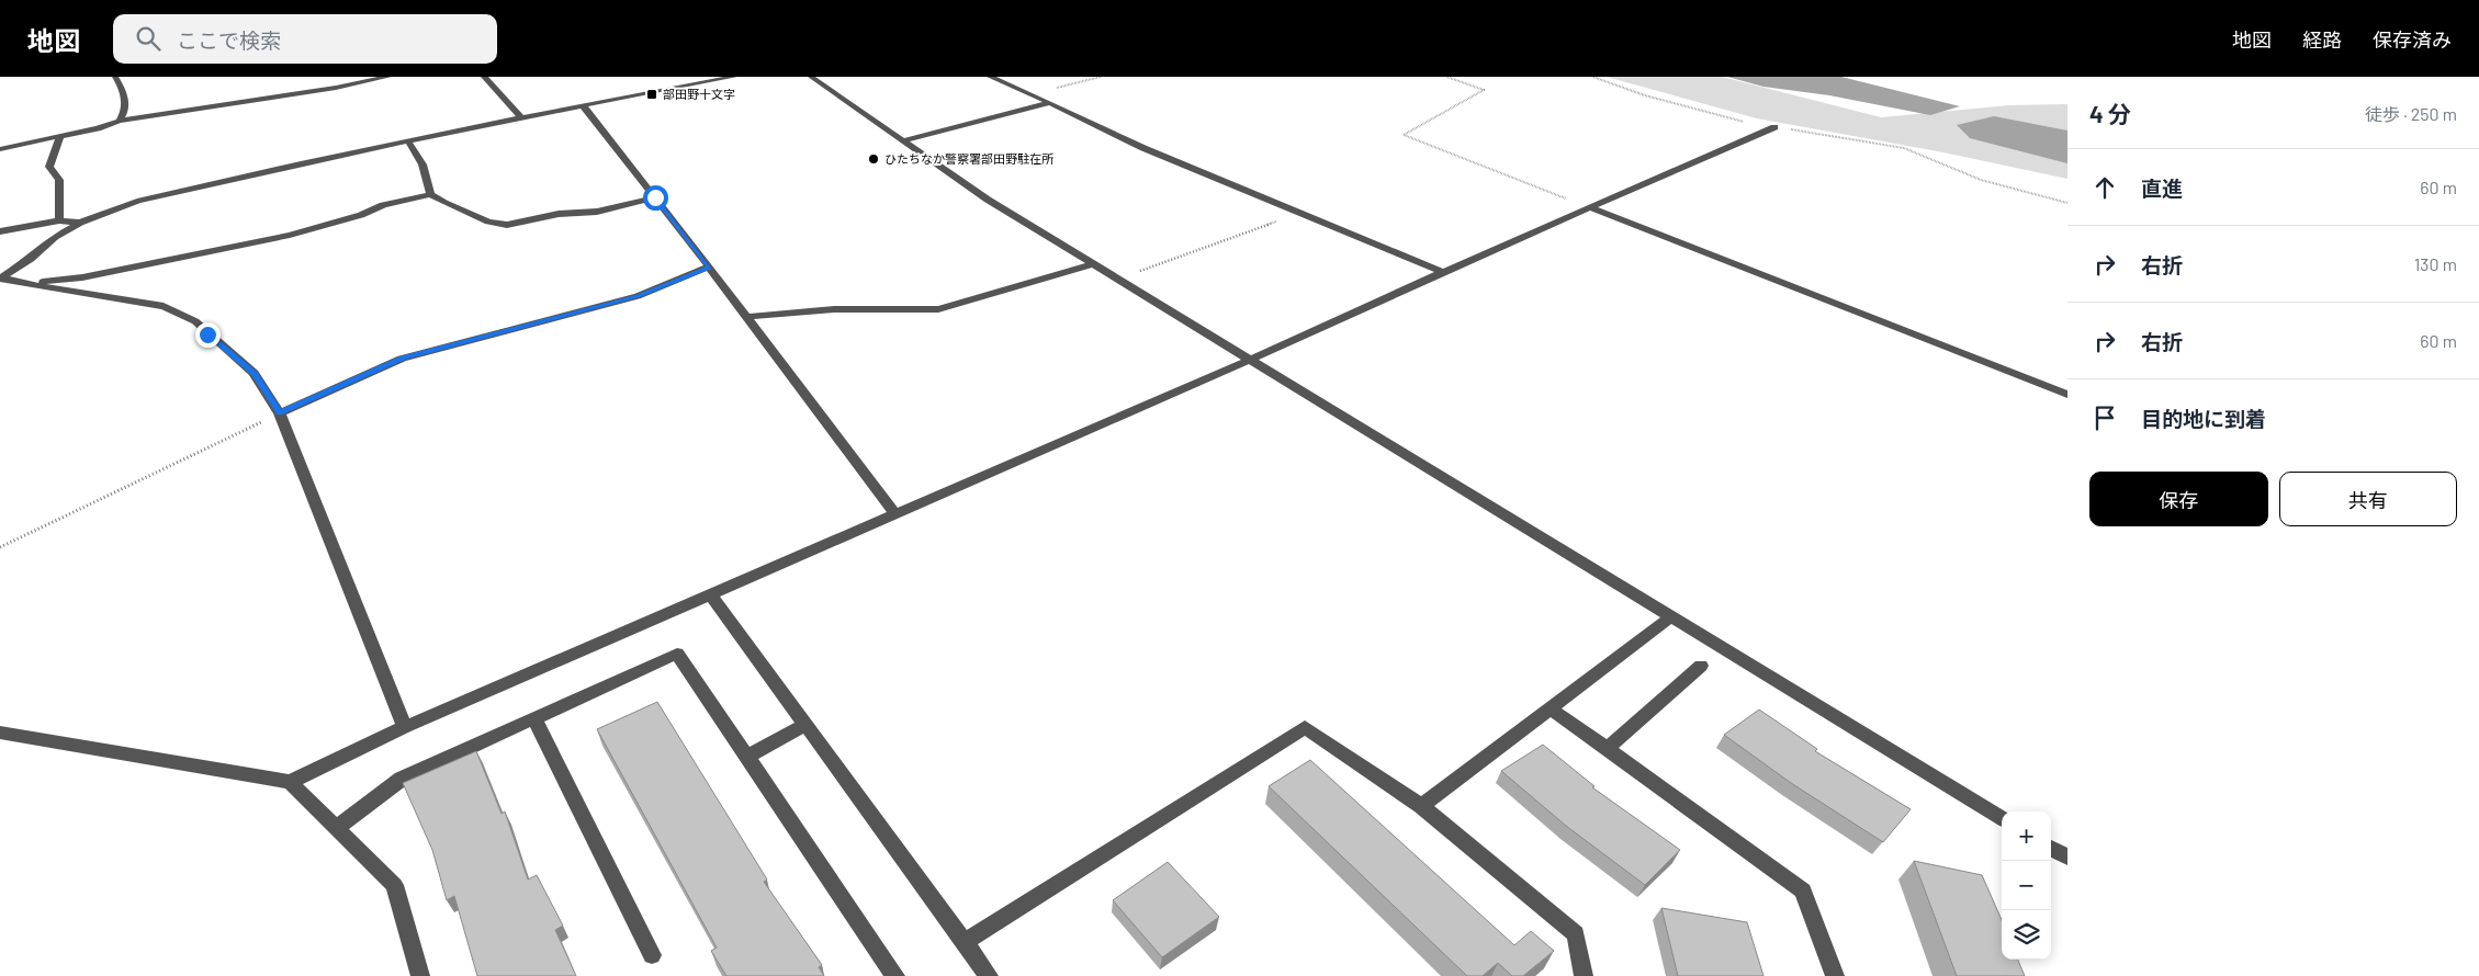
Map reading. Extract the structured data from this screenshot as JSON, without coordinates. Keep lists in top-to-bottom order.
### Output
{
  "places": {
    "transit": ["部田野十文字"],
    "other": ["ひたちなか警察署部田野駐在所"]
  },
  "page": {
    "header": "地図",
    "search": "ここで検索",
    "nav": ["地図", "経路", "保存済み"],
    "heading": ["4 分", "徒歩 · 250 m"],
    "list": [
      ["直進", "60 m"],
      ["右折", "130 m"],
      ["右折", "60 m"],
      "目的地に到着"
    ],
    "buttons": ["保存", "共有"],
    "map_buttons": ["+", "−"]
  }
}
